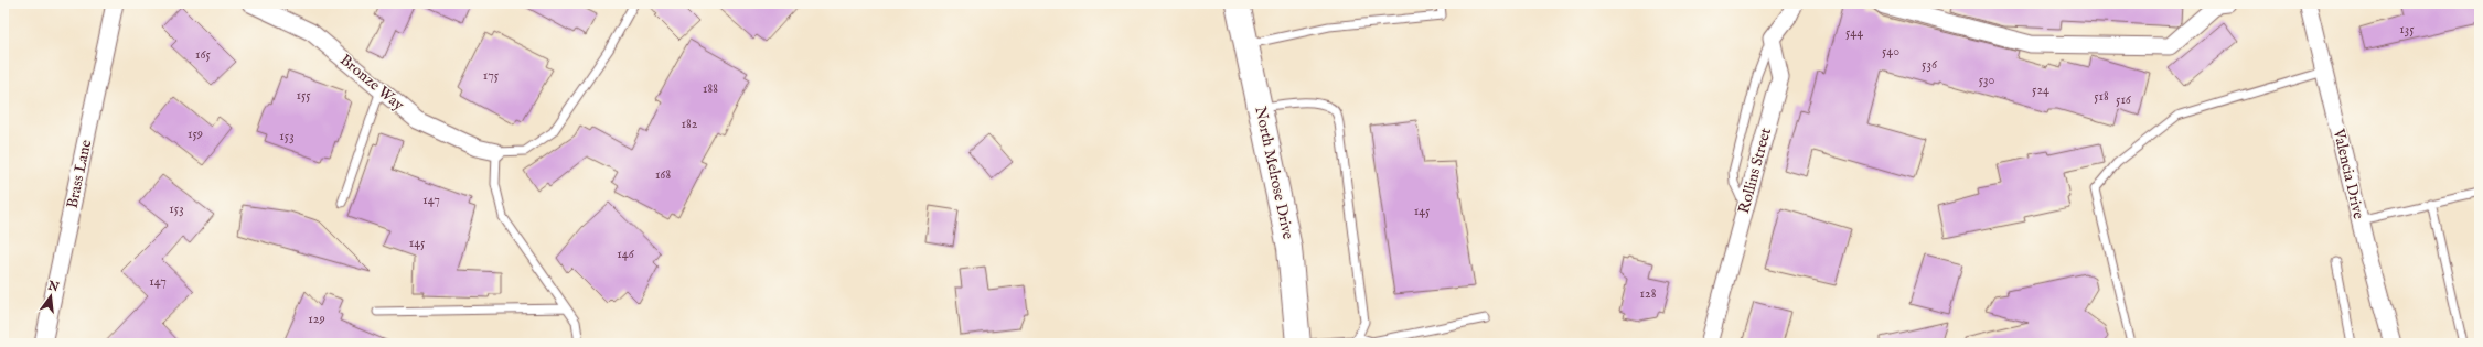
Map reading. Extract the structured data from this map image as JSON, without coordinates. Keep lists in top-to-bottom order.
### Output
{
  "streets": {
    "main road": ["North Melrose Drive"],
    "street": [
      "Bronze Way",
      "Rollins Street",
      "Brass Lane",
      "Valencia Drive"
    ]
  },
  "house_numbers": [
    "135",
    "544",
    "540",
    "165",
    "536",
    "175",
    "530",
    "188",
    "524",
    "155",
    "518",
    "516",
    "182",
    "159",
    "153",
    "168",
    "147",
    "153",
    "145",
    "145",
    "146",
    "147",
    "128",
    "129"
  ],
  "north": "top"
}
